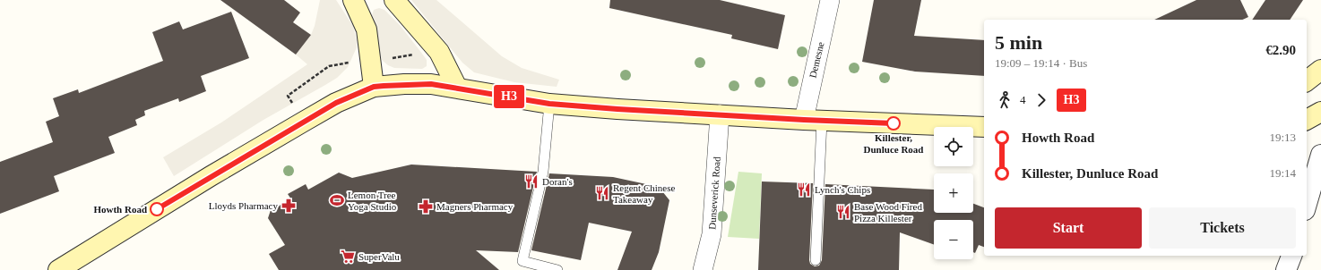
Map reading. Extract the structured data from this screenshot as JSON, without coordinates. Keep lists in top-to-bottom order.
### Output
{
  "streets": {
    "street": ["Demesne", "Dunseverick Road"]
  },
  "places": {
    "other": ["Killester, Dunluce Road", "Howth Road"],
    "restaurant": [
      "Doran's",
      "Lynch's Chips",
      "Regent Chinese Takeaway",
      "Base Wood Fired Pizza Killester"
    ],
    "sports": ["Lemon Tree Yoga Studio"],
    "pharmacy": ["Lloyds Pharmacy", "Magners Pharmacy"],
    "supermarket": ["SuperValu"]
  },
  "lines": ["bus line H3"],
  "page": {
    "on_map": "H3",
    "heading": ["5 min", "19:09 – 19:14 · Bus", "€2.90"],
    "legs": ["4", "H3"],
    "list": [
      {
        "name": "Howth Road",
        "value": "19:13"
      },
      {
        "name": "Killester, Dunluce Road",
        "value": "19:14"
      }
    ],
    "map_buttons": ["+", "−"],
    "buttons": ["Start", "Tickets"]
  }
}
